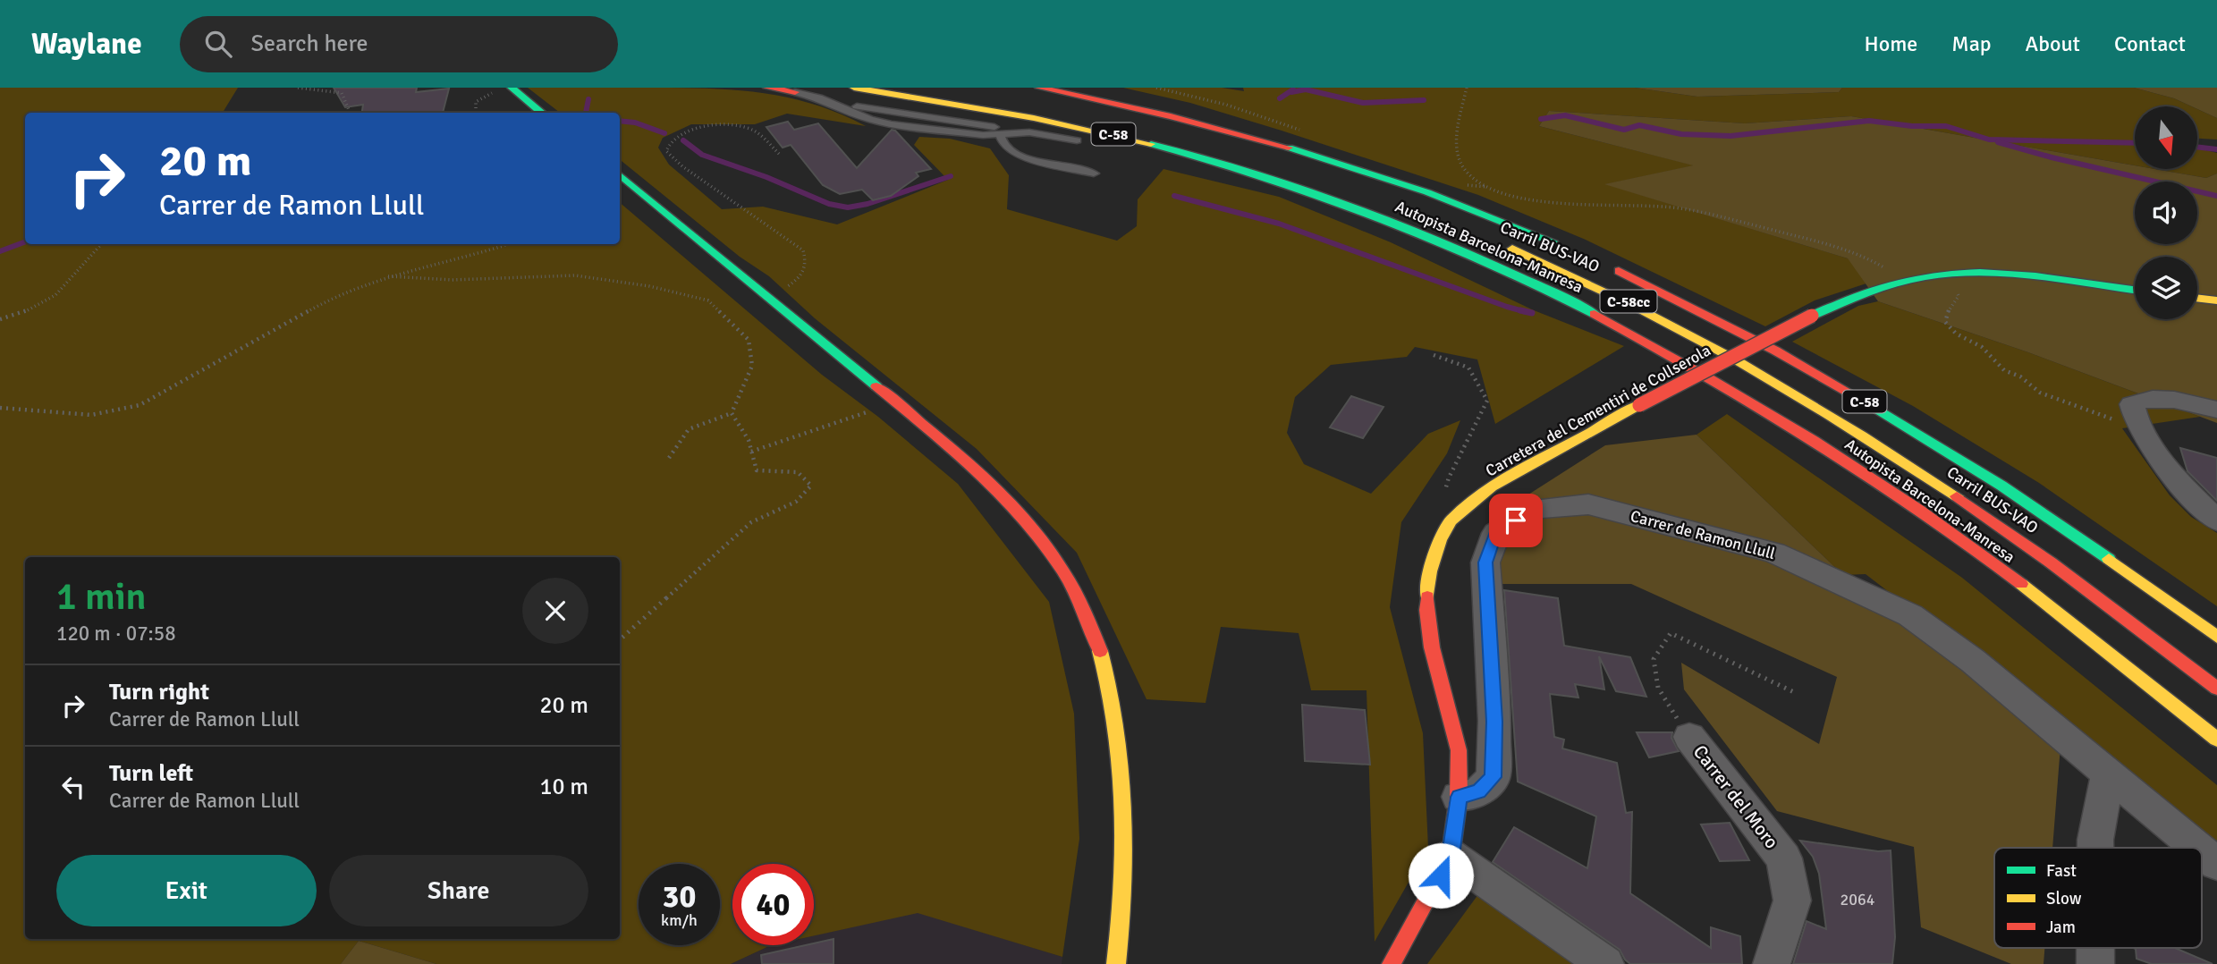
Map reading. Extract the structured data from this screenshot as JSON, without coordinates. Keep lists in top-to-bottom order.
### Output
{
  "streets": {
    "main road": [
      "C-58",
      "Autopista Barcelona-Manresa",
      "Carril BUS-VAO",
      "C-58cc",
      "Carretera del Cementiri de Collserola"
    ],
    "street": ["Carrer de Ramon Llull", "Carrer del Moro"]
  },
  "crossings": [
    ["Carretera del Cementiri de Collserola", "Carrer de Ramon Llull"]
  ],
  "house_numbers": ["2064"],
  "legend": ["Fast", "Slow", "Jam"],
  "north": "bottom",
  "page": {
    "header": "Waylane",
    "search": "Search here",
    "nav": [
      "Home",
      "Map",
      "About",
      "Contact"
    ],
    "turn": ["20 m", "Carrer de Ramon Llull"],
    "heading": ["1 min", "120 m · 07:58"],
    "list": [
      {
        "name": "Turn right",
        "note": "Carrer de Ramon Llull",
        "value": "20 m"
      },
      {
        "name": "Turn left",
        "note": "Carrer de Ramon Llull",
        "value": "10 m"
      }
    ],
    "buttons": ["Exit", "Share"],
    "speed": "30 km/h",
    "limit": "40"
  }
}
